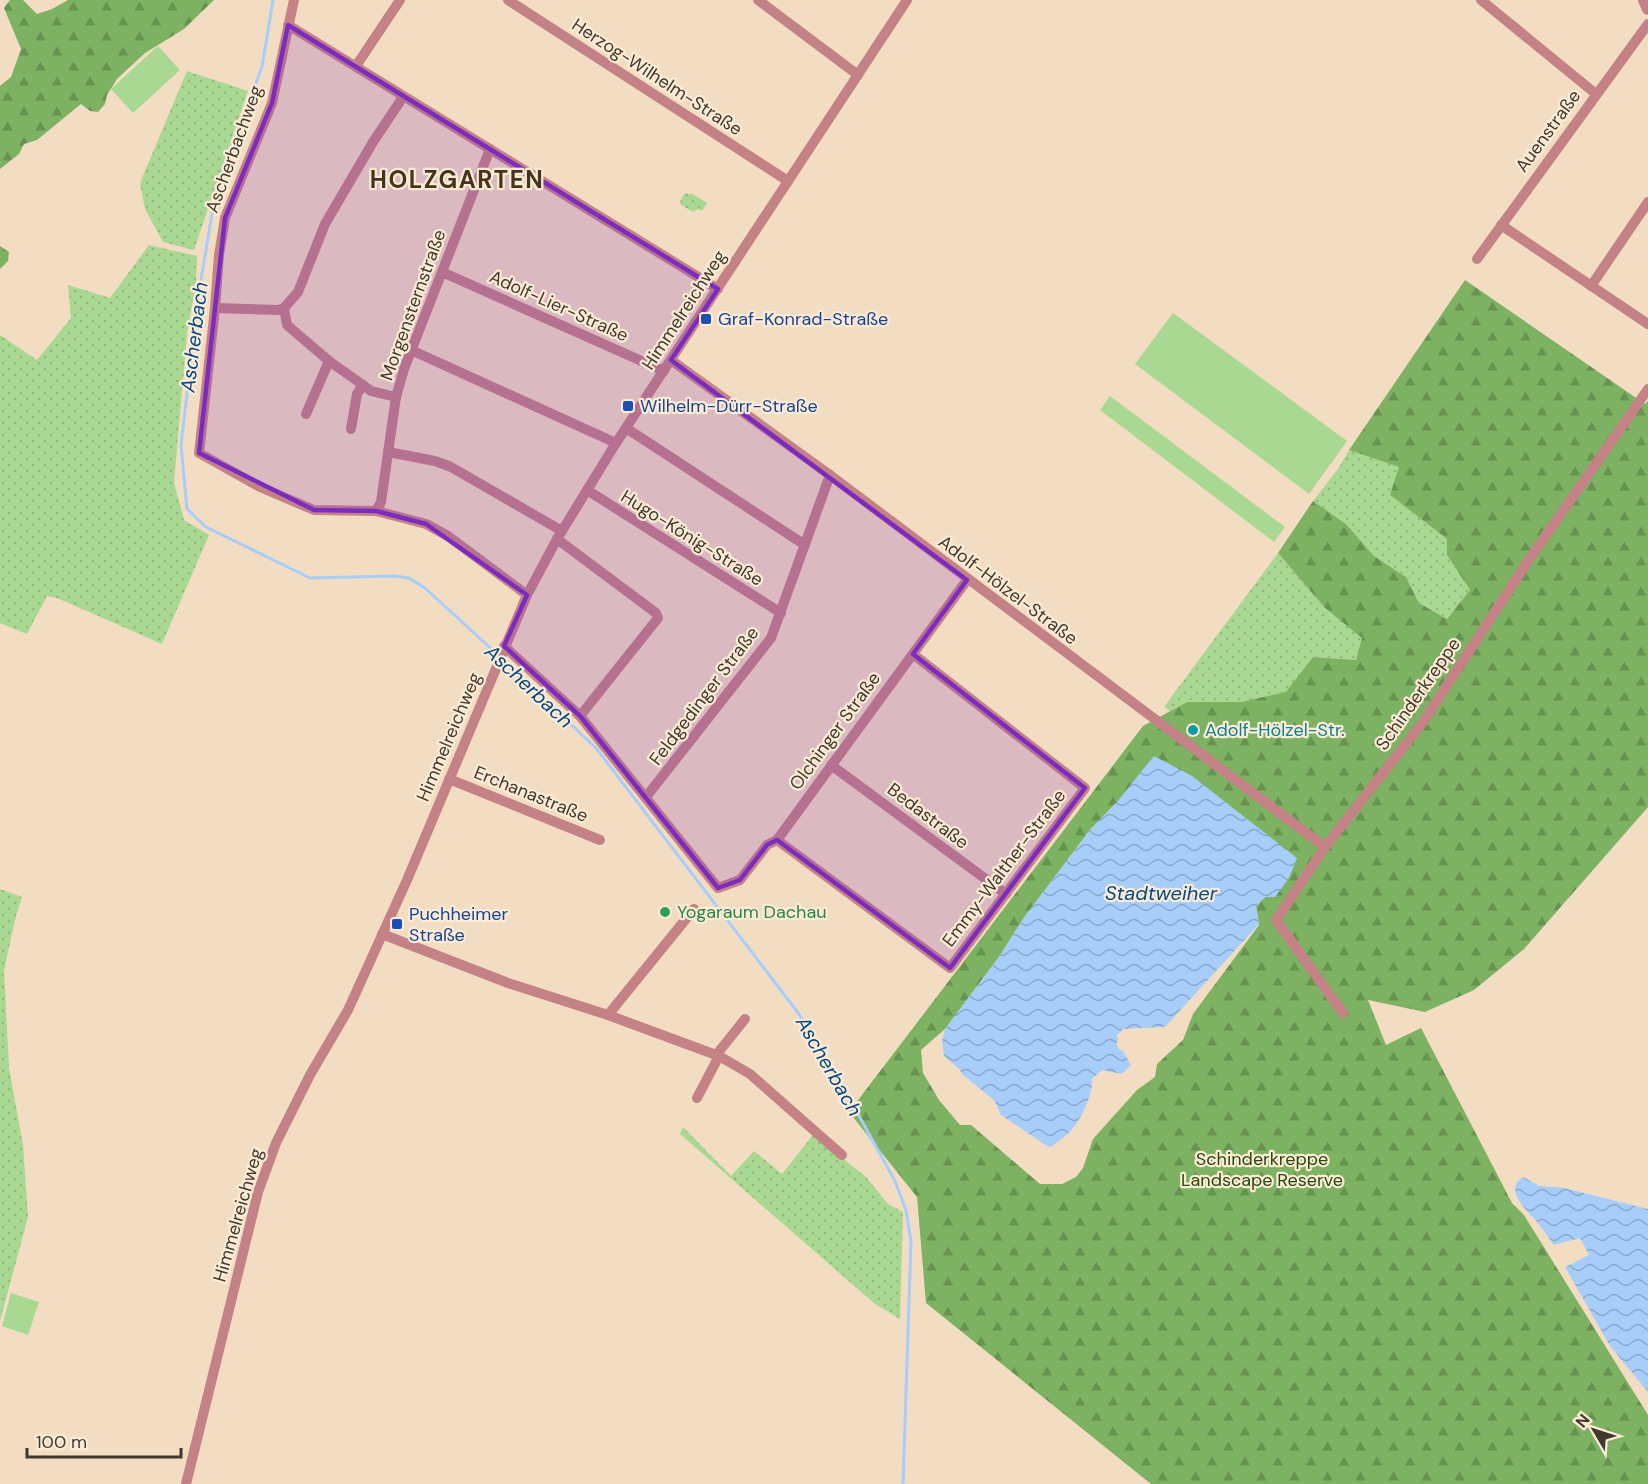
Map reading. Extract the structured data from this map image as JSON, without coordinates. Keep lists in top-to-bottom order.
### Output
{
  "streets": {
    "street": [
      "Herzog-Wilhelm-Straße",
      "Auenstraße",
      "Ascherbachweg",
      "Morgensternstraße",
      "Adolf-Lier-Straße",
      "Himmelreichweg",
      "Hugo-König-Straße",
      "Adolf-Hölzel-Straße",
      "Schinderkreppe",
      "Feldgedinger Straße",
      "Olchinger Straße",
      "Erchanastraße",
      "Bedastraße",
      "Emmy-Walther-Straße"
    ]
  },
  "crossings": [
    ["Herzog-Wilhelm-Straße", "Himmelreichweg"],
    ["Ascherbachweg", "Morgensternstraße"],
    ["Morgensternstraße", "Adolf-Lier-Straße"],
    ["Adolf-Lier-Straße", "Himmelreichweg"],
    ["Himmelreichweg", "Hugo-König-Straße"],
    ["Himmelreichweg", "Adolf-Hölzel-Straße"],
    ["Himmelreichweg", "Erchanastraße"],
    ["Hugo-König-Straße", "Feldgedinger Straße"],
    ["Adolf-Hölzel-Straße", "Schinderkreppe"],
    ["Adolf-Hölzel-Straße", "Feldgedinger Straße"],
    ["Adolf-Hölzel-Straße", "Olchinger Straße"],
    ["Feldgedinger Straße", "Olchinger Straße"],
    ["Olchinger Straße", "Bedastraße"],
    ["Olchinger Straße", "Emmy-Walther-Straße"],
    ["Bedastraße", "Emmy-Walther-Straße"]
  ],
  "districts": ["HOLZGARTEN"],
  "water": ["Ascherbach", "Stadtweiher"],
  "parks": ["Schinderkreppe Landscape Reserve"],
  "places": {
    "transit": ["Graf-Konrad-Straße", "Wilhelm-Dürr-Straße", "Puchheimer Straße"],
    "other": ["Adolf-Hölzel-Str.", "Yogaraum Dachau"]
  },
  "scale_bar": "100 m",
  "north": "top left"
}
